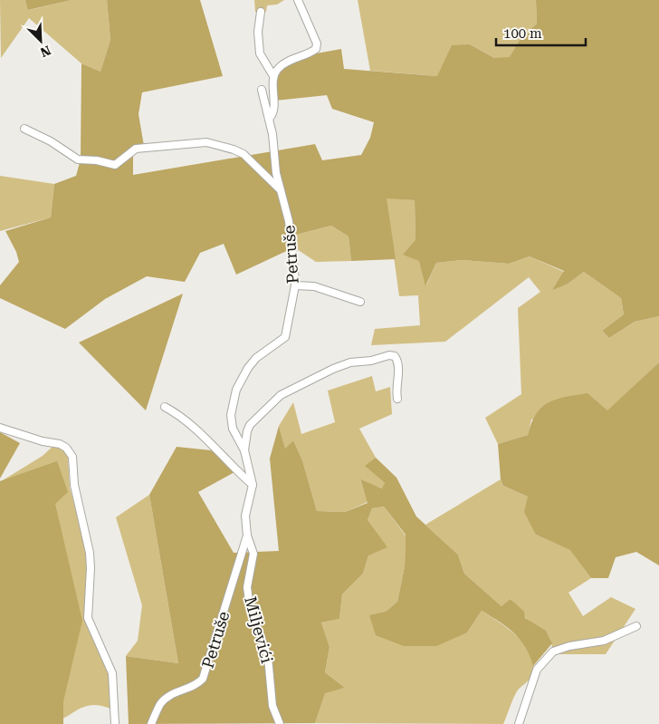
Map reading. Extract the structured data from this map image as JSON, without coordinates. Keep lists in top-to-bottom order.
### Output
{
  "streets": {
    "street": ["Petruše", "Miljevići"]
  },
  "scale_bar": "100 m",
  "north": "bottom right"
}
